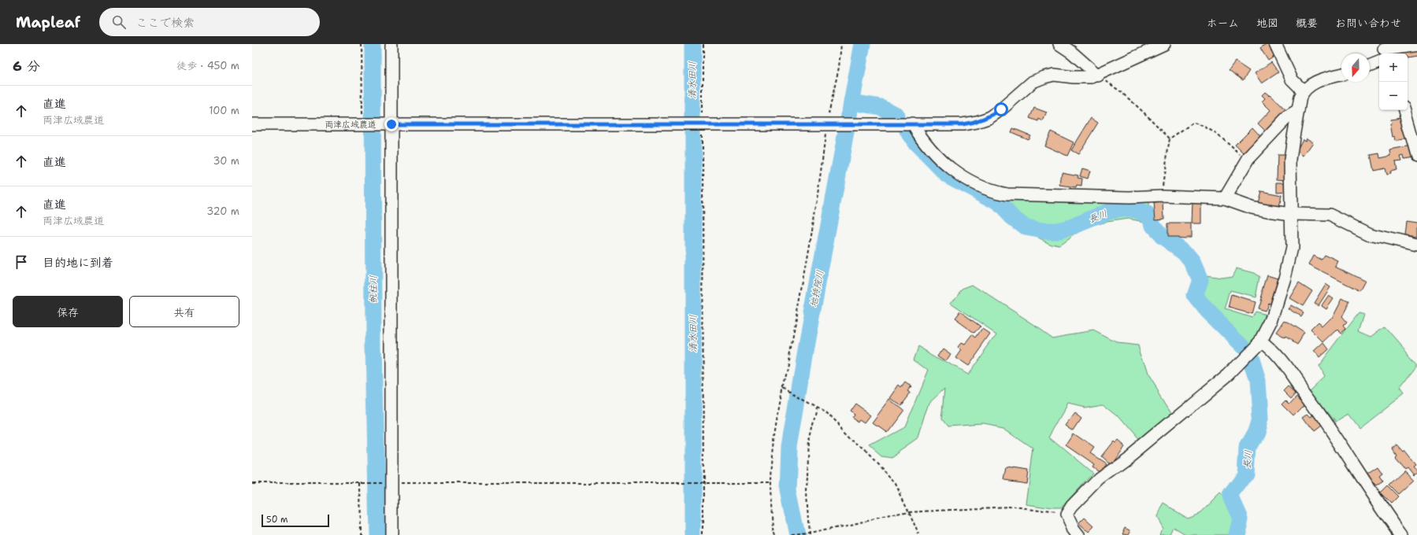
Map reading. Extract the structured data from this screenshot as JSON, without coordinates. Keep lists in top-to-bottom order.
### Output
{
  "streets": {
    "street": ["両津広域農道"]
  },
  "water": [
    "清水田川",
    "長川",
    "地持院川",
    "帆柱川"
  ],
  "scale_bar": "50 m",
  "north": "bottom",
  "page": {
    "header": "Mapleaf",
    "search": "ここで検索",
    "nav": [
      "ホーム",
      "地図",
      "概要",
      "お問い合わせ"
    ],
    "heading": ["6 分", "徒歩 · 450 m"],
    "map_buttons": ["+", "−"],
    "list": [
      ["直進", "両津広域農道", "100 m"],
      ["直進", "30 m"],
      ["直進", "両津広域農道", "320 m"],
      "目的地に到着"
    ],
    "buttons": ["保存", "共有"],
    "scale": "50 m"
  }
}
